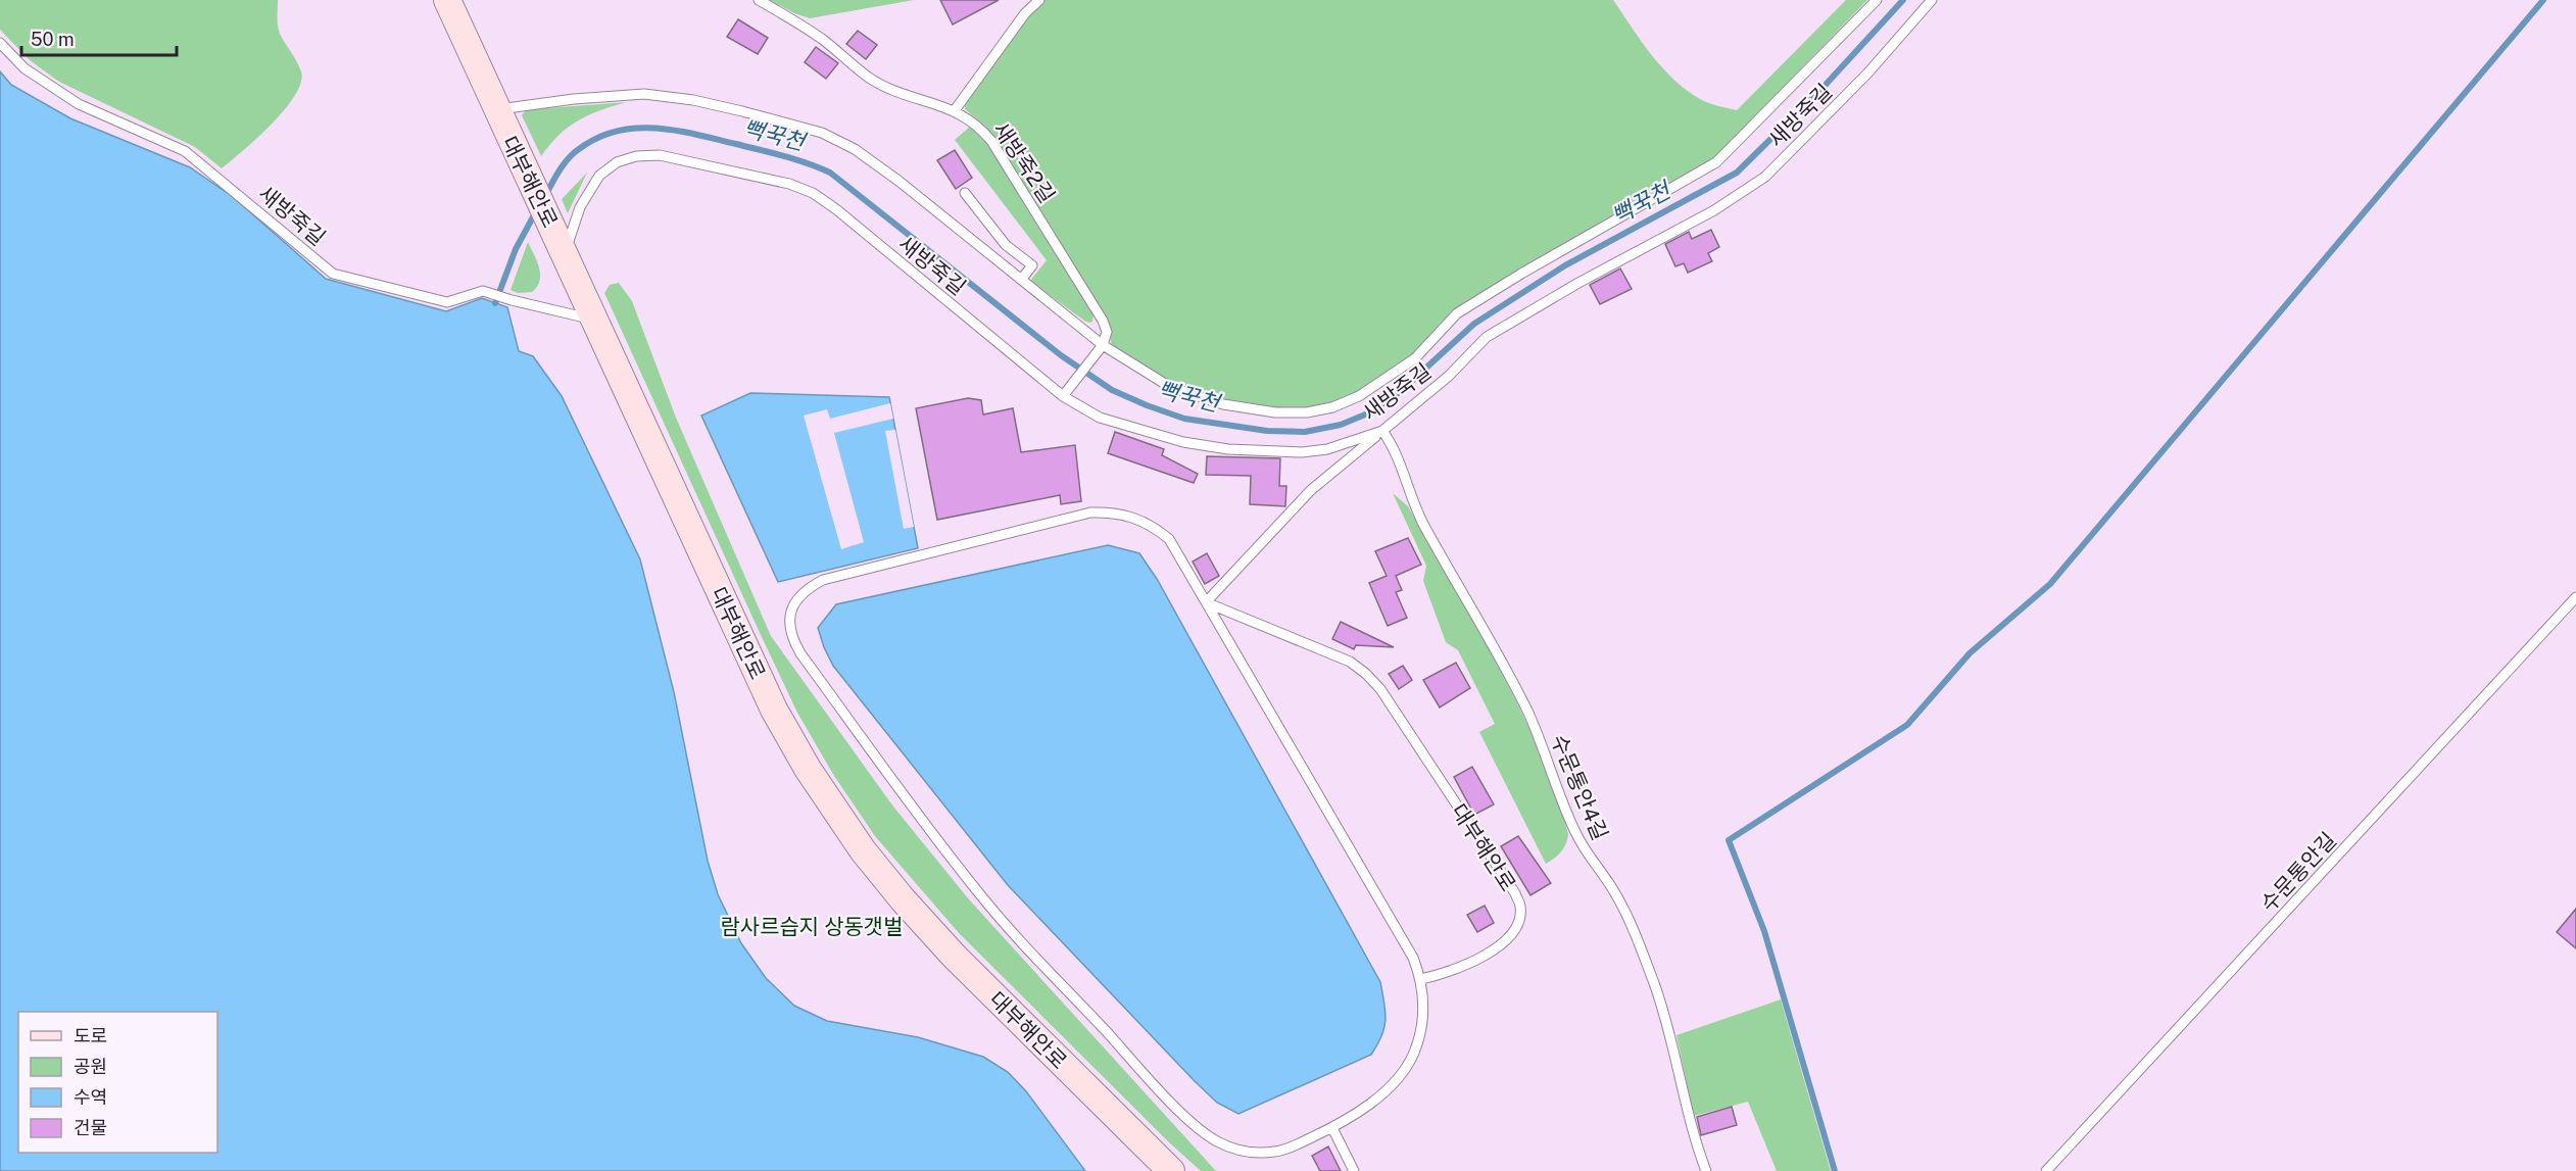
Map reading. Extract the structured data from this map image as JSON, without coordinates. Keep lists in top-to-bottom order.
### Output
{
  "streets": {
    "street": ["대부해안로"],
    "lane": [
      "새방죽길",
      "새방죽2길",
      "수문통안4길",
      "수문통안길"
    ]
  },
  "crossings": [
    ["새방죽길", "새방죽2길"],
    ["새방죽길", "대부해안로"],
    ["새방죽길", "수문통안4길"]
  ],
  "water": ["뻑꾹천"],
  "parks": ["람사르습지 상동갯벌"],
  "legend": [
    "도로",
    "공원",
    "수역",
    "건물"
  ],
  "scale_bar": "50 m"
}
